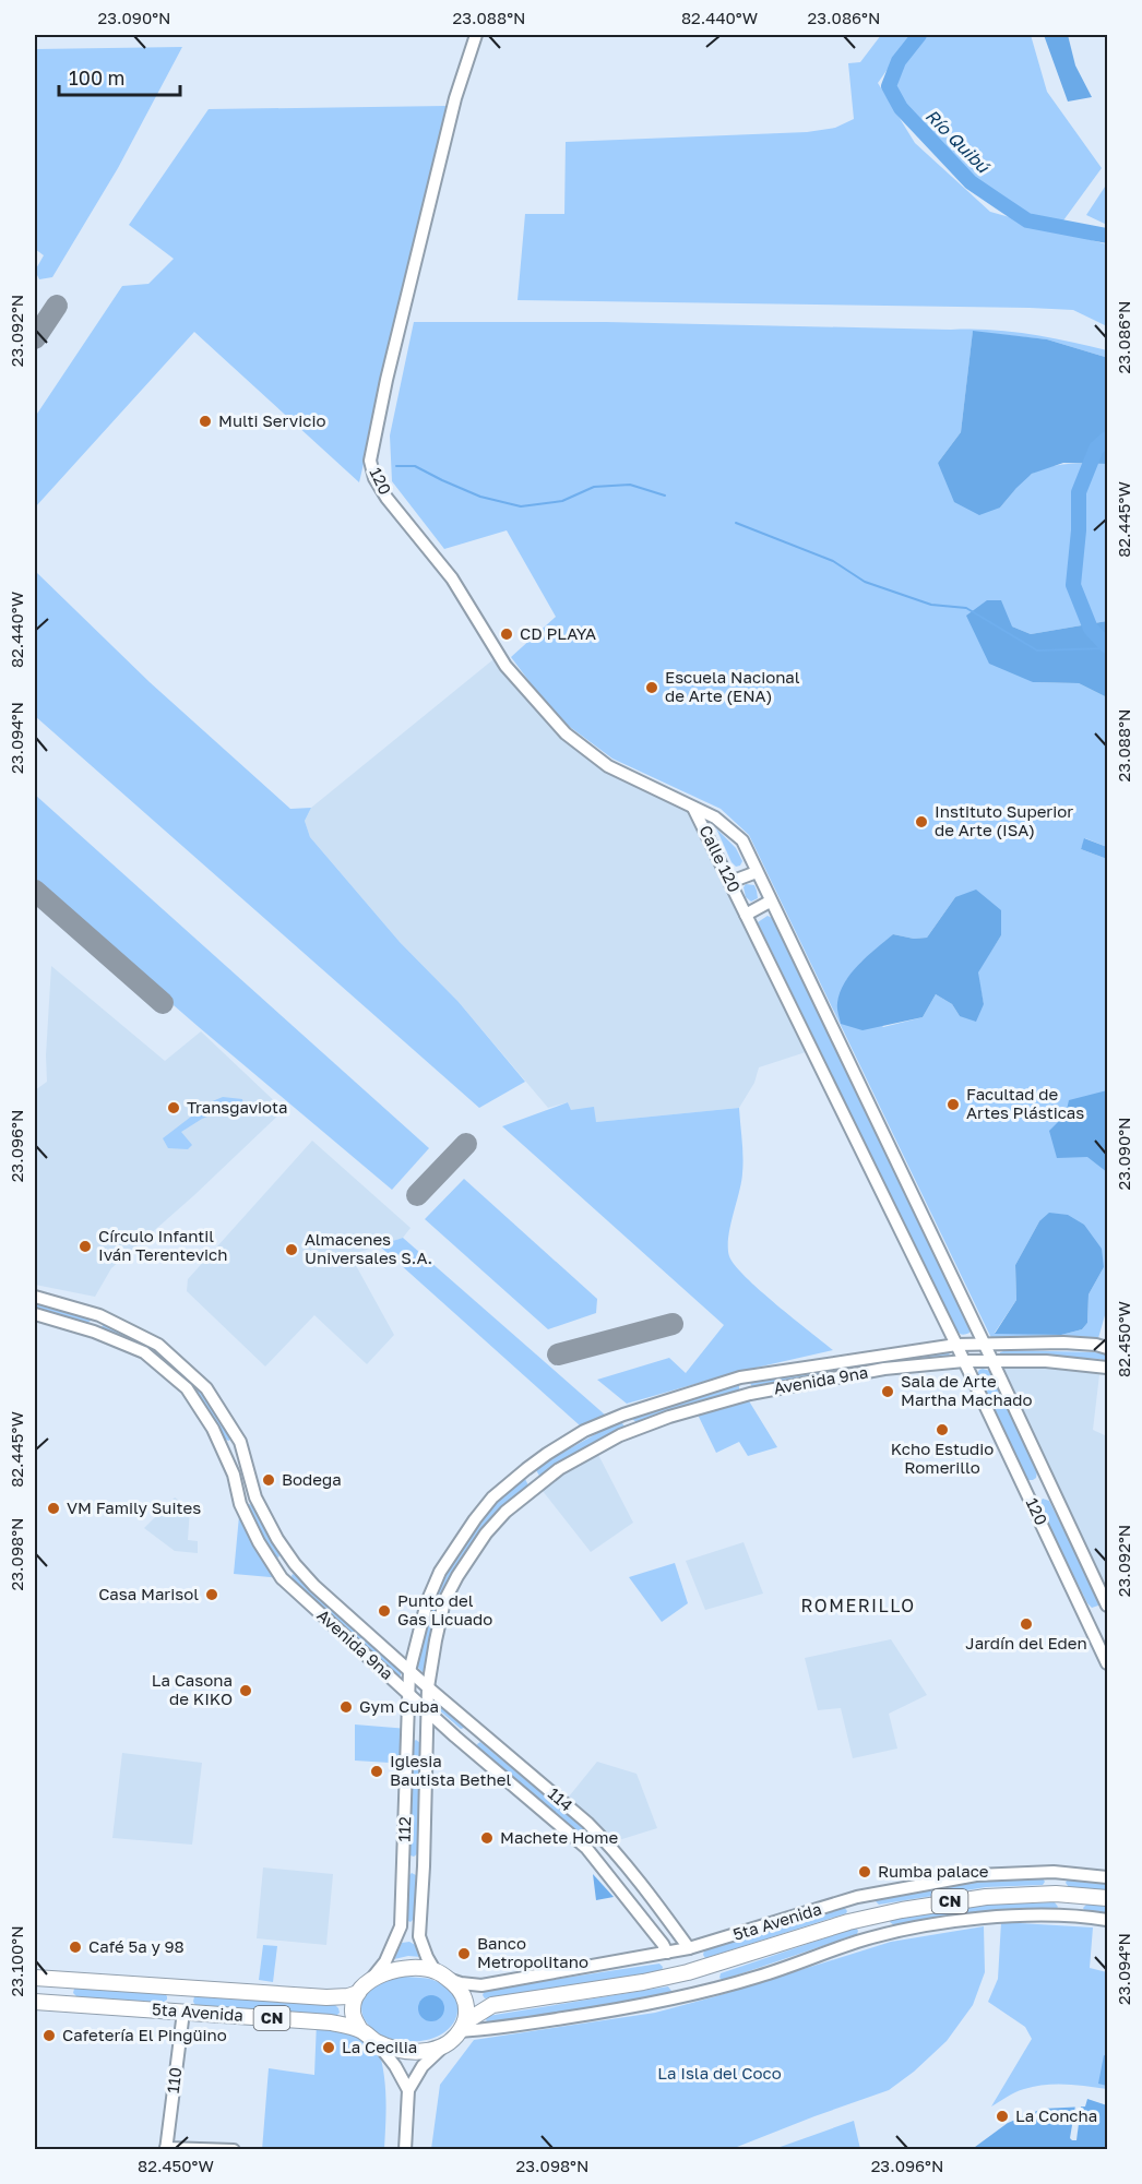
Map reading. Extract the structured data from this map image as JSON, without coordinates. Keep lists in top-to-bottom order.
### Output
{
  "streets": {
    "highway": ["CN", "5ta Avenida"],
    "main road": [
      "120",
      "Calle 120",
      "Avenida 9na",
      "114",
      "112",
      "110"
    ]
  },
  "crossings": [
    ["120", "Calle 120"],
    ["120", "Avenida 9na"],
    ["Calle 120", "Avenida 9na"],
    ["Avenida 9na", "114"],
    ["Avenida 9na", "112"],
    ["114", "112"],
    ["114", "5ta Avenida"],
    ["112", "5ta Avenida"],
    ["5ta Avenida", "110"]
  ],
  "districts": ["ROMERILLO"],
  "water": ["Río Quibú"],
  "parks": ["La Isla del Coco"],
  "places": [
    "Multi Servicio",
    "CD PLAYA",
    "Escuela Nacional de Arte (ENA)",
    "Instituto Superior de Arte (ISA)",
    "Facultad de Artes Plásticas",
    "Transgaviota",
    "Círculo Infantil Iván Terentevich",
    "Almacenes Universales S.A.",
    "Sala de Arte Martha Machado",
    "Kcho Estudio Romerillo",
    "Bodega",
    "VM Family Suites",
    "Casa Marisol",
    "Punto del Gas Licuado",
    "Jardín del Eden",
    "La Casona de KIKO",
    "Gym Cuba",
    "Iglesia Bautista Bethel",
    "Machete Home",
    "Rumba palace",
    "Café 5ª y 98",
    "Banco Metropolitano",
    "Cafetería El Pingüino",
    "La Cecilia",
    "La Concha"
  ],
  "scale_bar": "100 m",
  "coordinates": [
    "23.090°N",
    "23.088°N",
    "82.440°W",
    "23.086°N",
    "23.092°N",
    "82.445°W",
    "23.094°N",
    "23.096°N",
    "82.450°W",
    "23.098°N",
    "23.100°N"
  ]
}
